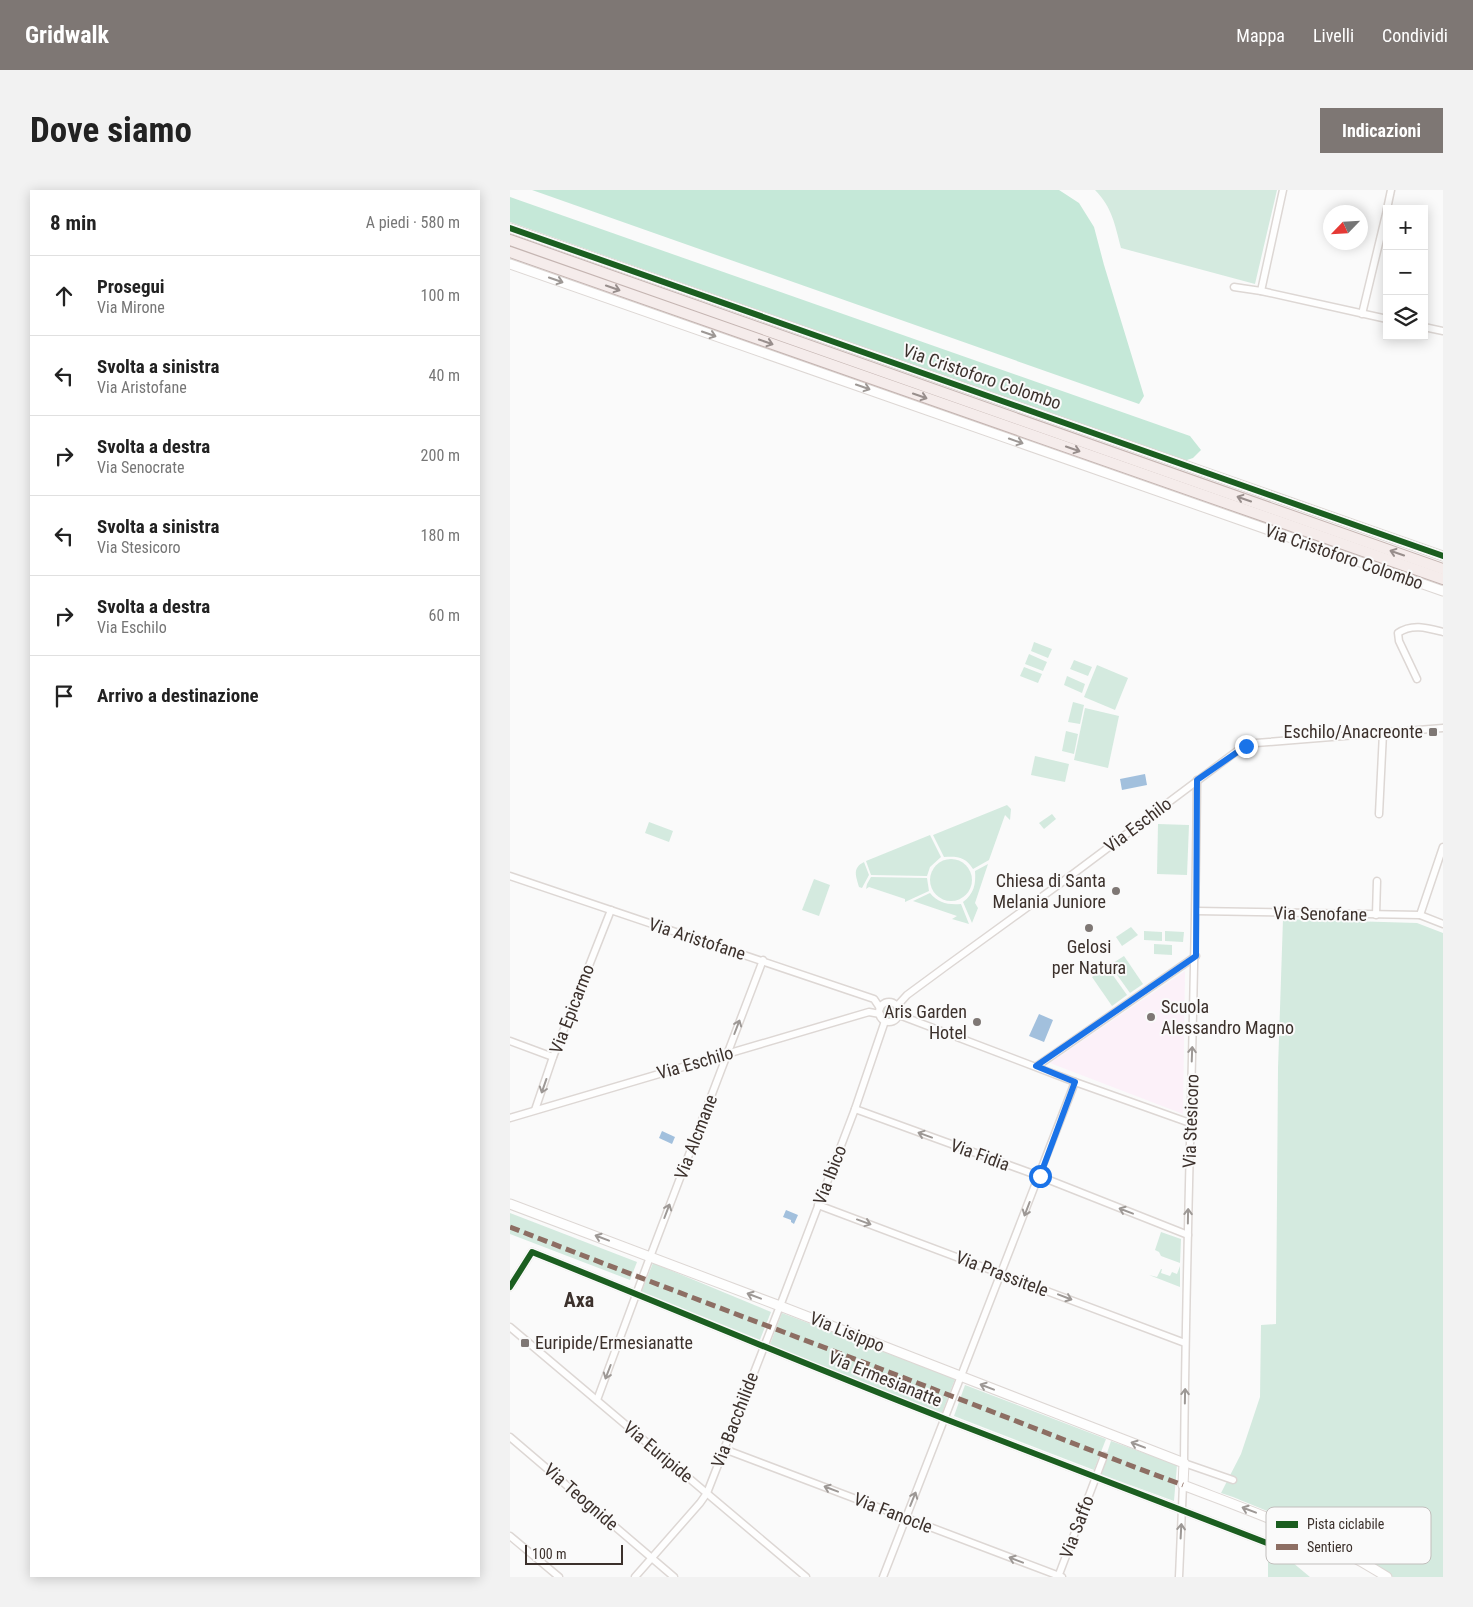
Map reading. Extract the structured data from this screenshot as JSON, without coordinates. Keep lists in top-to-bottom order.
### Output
{
  "streets": {
    "main road": ["Via Cristoforo Colombo"],
    "street": [
      "Via Eschilo",
      "Via Senofane",
      "Via Aristofane",
      "Via Epicarmo",
      "Via Stesicoro",
      "Via Alcmane",
      "Via Fidia",
      "Via Ibico",
      "Via Prassitele",
      "Via Lisippo",
      "Via Ermesianatte",
      "Via Bacchilide",
      "Via Euripide",
      "Via Teognide",
      "Via Fanocle",
      "Via Saffo"
    ]
  },
  "crossings": [
    ["Via Eschilo", "Via Aristofane"],
    ["Via Eschilo", "Via Epicarmo"],
    ["Via Eschilo", "Via Stesicoro"],
    ["Via Eschilo", "Via Alcmane"],
    ["Via Eschilo", "Via Ibico"],
    ["Via Senofane", "Via Stesicoro"],
    ["Via Aristofane", "Via Epicarmo"],
    ["Via Aristofane", "Via Alcmane"],
    ["Via Aristofane", "Via Ibico"],
    ["Via Stesicoro", "Via Fidia"],
    ["Via Stesicoro", "Via Prassitele"],
    ["Via Stesicoro", "Via Lisippo"],
    ["Via Alcmane", "Via Lisippo"],
    ["Via Alcmane", "Via Ermesianatte"],
    ["Via Alcmane", "Via Euripide"],
    ["Via Fidia", "Via Ibico"],
    ["Via Ibico", "Via Prassitele"],
    ["Via Ibico", "Via Lisippo"],
    ["Via Ibico", "Via Bacchilide"],
    ["Via Ermesianatte", "Via Bacchilide"],
    ["Via Ermesianatte", "Via Saffo"],
    ["Via Bacchilide", "Via Euripide"],
    ["Via Bacchilide", "Via Teognide"],
    ["Via Bacchilide", "Via Fanocle"],
    ["Via Fanocle", "Via Saffo"]
  ],
  "one_way": [
    "Via Stesicoro",
    "Via Fidia",
    "Via Prassitele",
    "Via Lisippo",
    "Via Fanocle"
  ],
  "districts": ["Axa"],
  "places": {
    "transit": ["Eschilo/Anacreonte", "Euripide/Ermesianatte"],
    "other": [
      "Chiesa di Santa Melania Juniore",
      "Gelosi per Natura",
      "Scuola Alessandro Magno",
      "Aris Garden Hotel"
    ]
  },
  "legend": ["Pista ciclabile", "Sentiero"],
  "scale_bar": "100 m",
  "north": "bottom left",
  "page": {
    "header": "Gridwalk",
    "nav": ["Mappa", "Livelli", "Condividi"],
    "buttons": "Indicazioni",
    "title": "Dove siamo",
    "heading": ["8 min", "A piedi · 580 m"],
    "map_buttons": ["+", "−"],
    "list": [
      ["Prosegui", "Via Mirone", "100 m"],
      ["Svolta a sinistra", "Via Aristofane", "40 m"],
      ["Svolta a destra", "Via Senocrate", "200 m"],
      ["Svolta a sinistra", "Via Stesicoro", "180 m"],
      ["Svolta a destra", "Via Eschilo", "60 m"],
      "Arrivo a destinazione"
    ],
    "scale": "100 m"
  }
}
